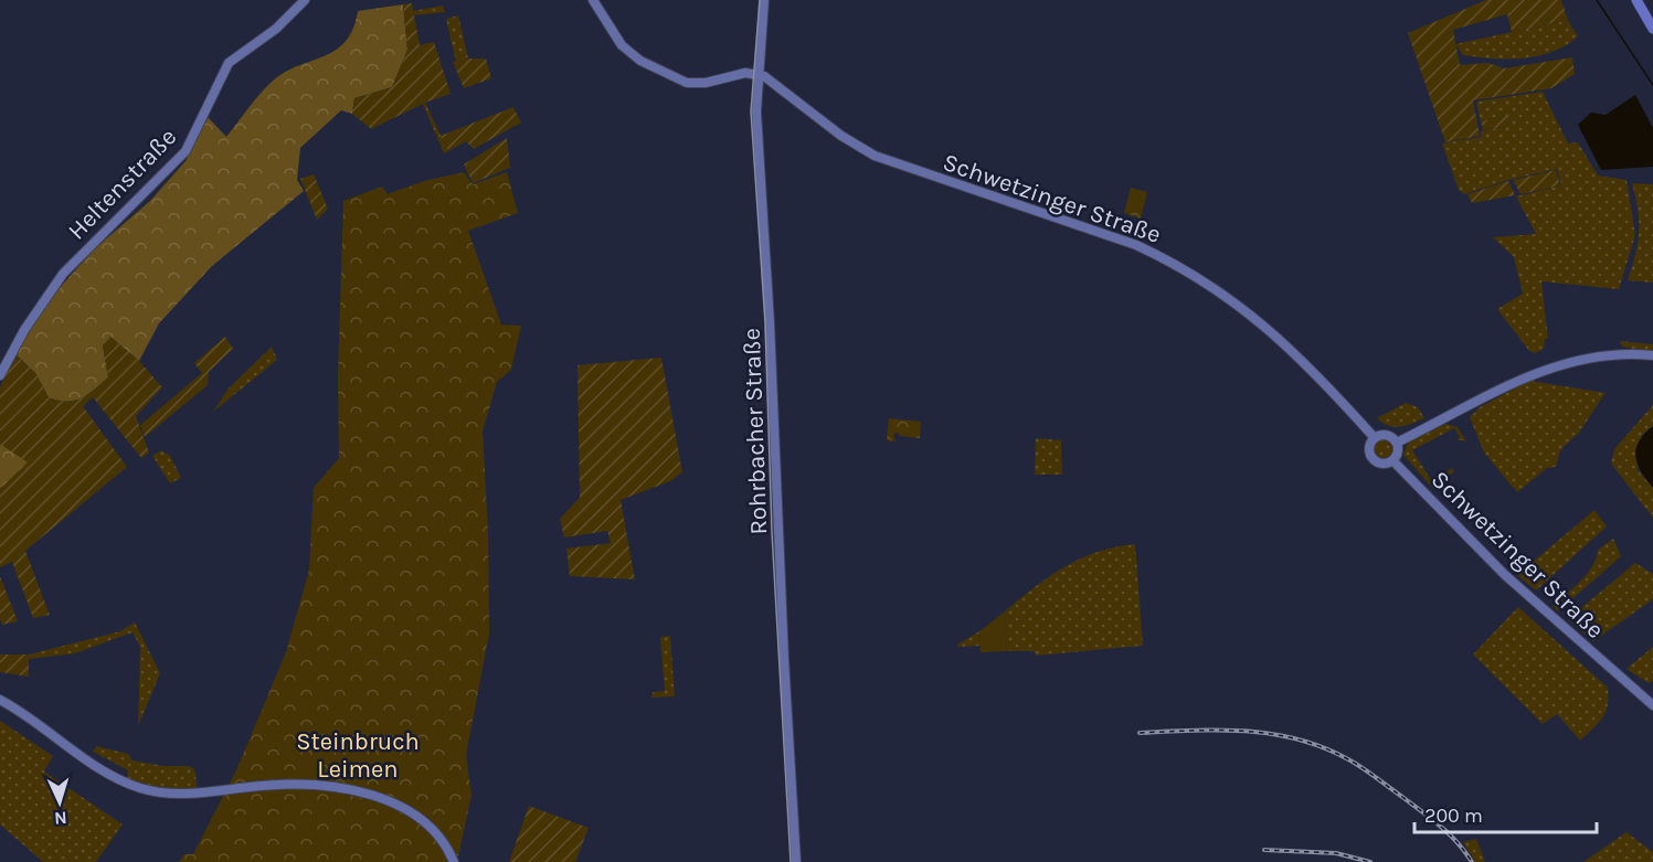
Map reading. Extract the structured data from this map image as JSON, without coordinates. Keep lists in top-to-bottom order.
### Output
{
  "streets": {
    "main road": ["Heltenstraße", "Schwetzinger Straße", "Rohrbacher Straße"]
  },
  "crossings": [
    ["Schwetzinger Straße", "Rohrbacher Straße"]
  ],
  "parks": ["Steinbruch Leimen"],
  "scale_bar": "200 m",
  "north": "bottom"
}
